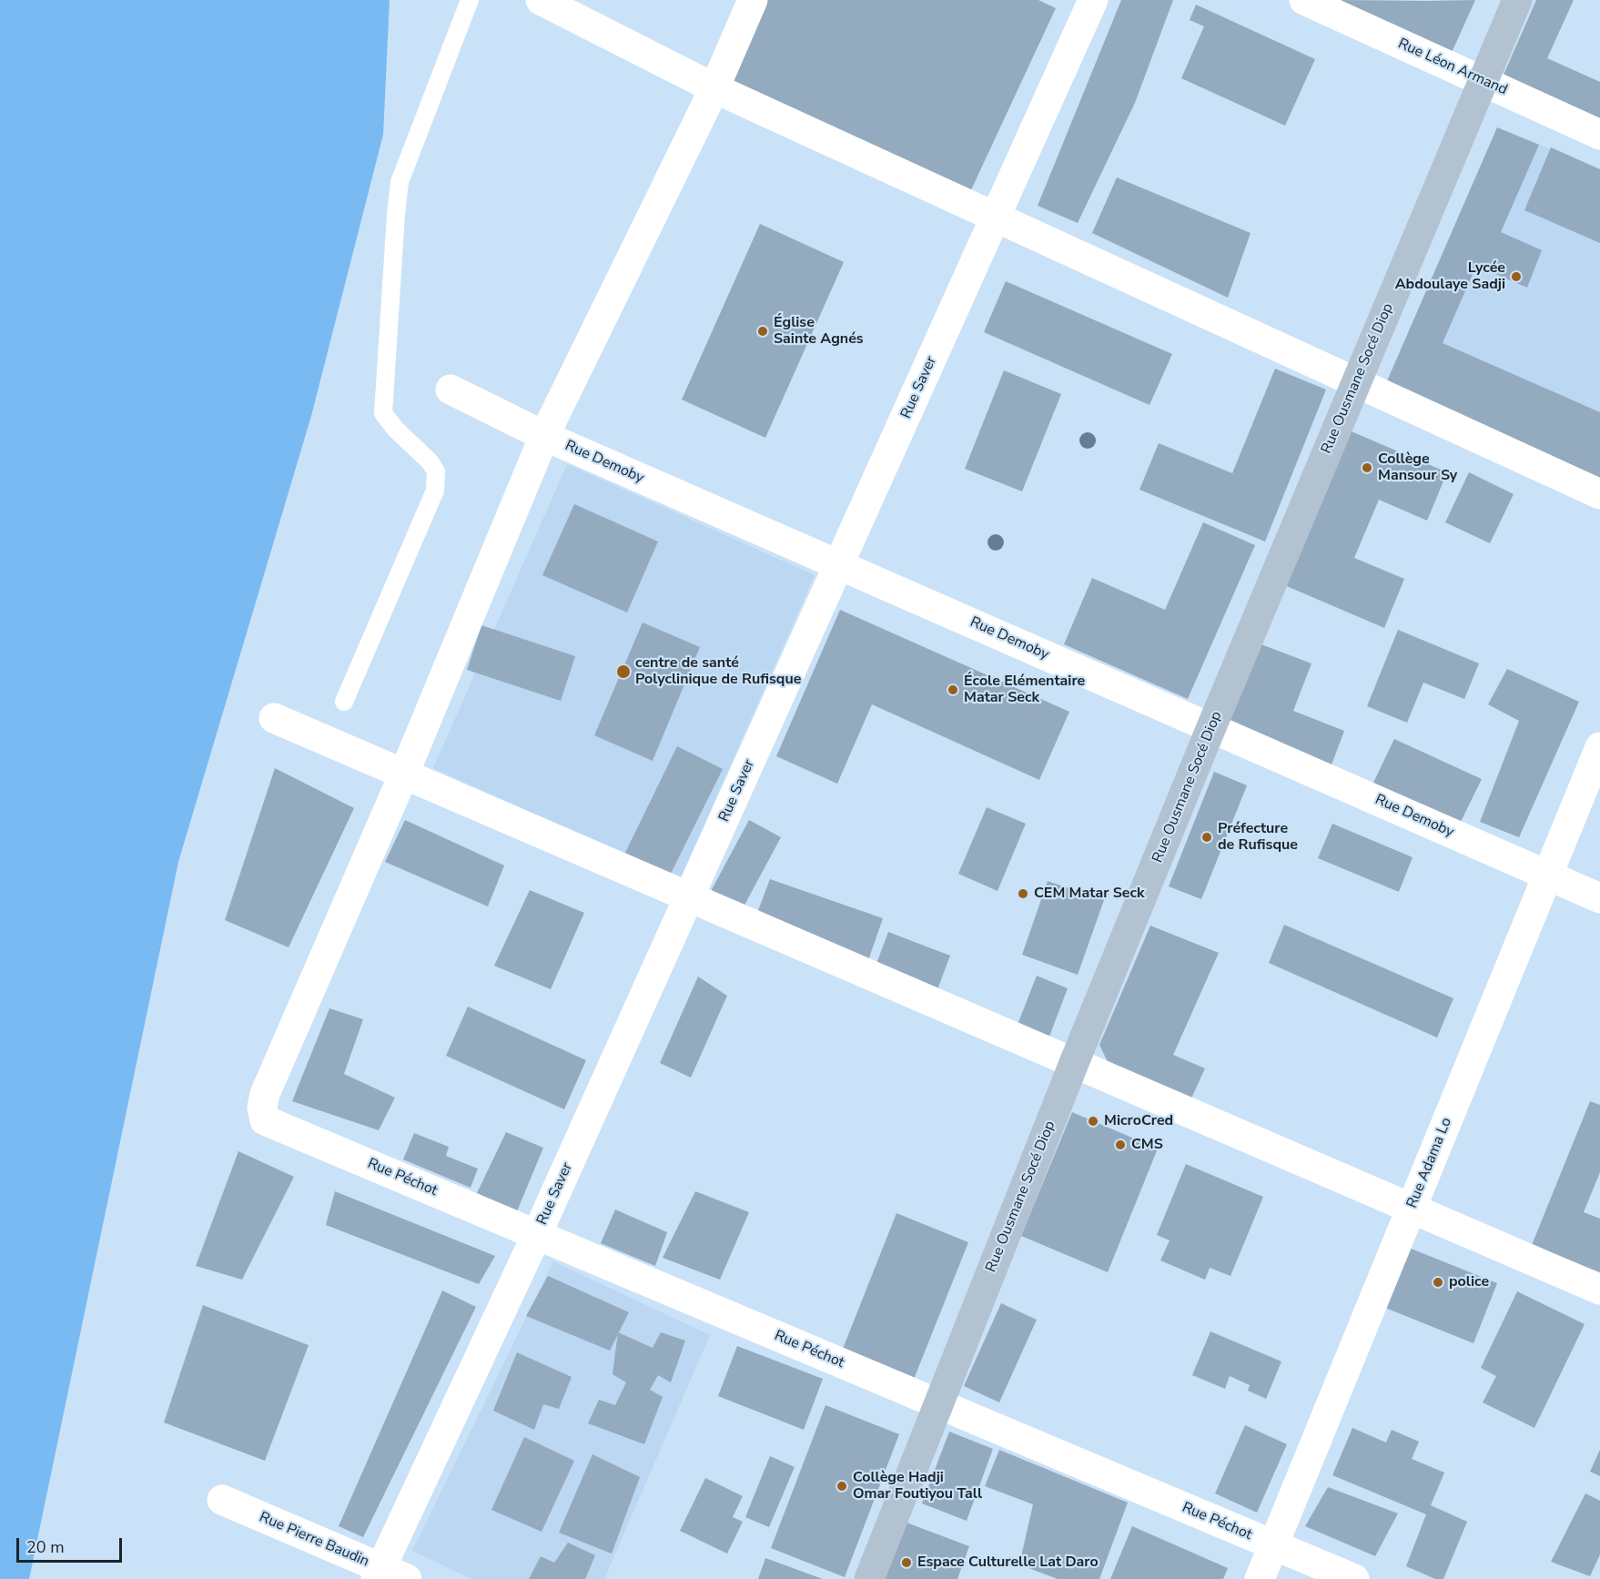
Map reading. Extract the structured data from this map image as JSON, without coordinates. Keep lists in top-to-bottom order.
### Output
{
  "streets": {
    "street": [
      "Rue Léon Armand",
      "Rue Ousmane Socé Diop",
      "Rue Saver",
      "Rue Demoby",
      "Rue Adama Lo",
      "Rue Péchot",
      "Rue Pierre Baudin"
    ]
  },
  "crossings": [
    ["Rue Léon Armand", "Rue Ousmane Socé Diop"],
    ["Rue Ousmane Socé Diop", "Rue Demoby"],
    ["Rue Ousmane Socé Diop", "Rue Péchot"],
    ["Rue Saver", "Rue Demoby"],
    ["Rue Saver", "Rue Péchot"],
    ["Rue Saver", "Rue Pierre Baudin"],
    ["Rue Demoby", "Rue Adama Lo"],
    ["Rue Adama Lo", "Rue Péchot"]
  ],
  "places": [
    "Lycée Abdoulaye Sadji",
    "Église Sainte Agnés",
    "Collège Mansour Sy",
    "centre de santé Polyclinique de Rufisque",
    "École Elémentaire Matar Seck",
    "Préfecture de Rufisque",
    "CEM Matar Seck",
    "MicroCred",
    "CMS",
    "police",
    "Collège Hadji Omar Foutiyou Tall",
    "Espace Culturelle Lat Daro"
  ],
  "scale_bar": "20 m"
}
